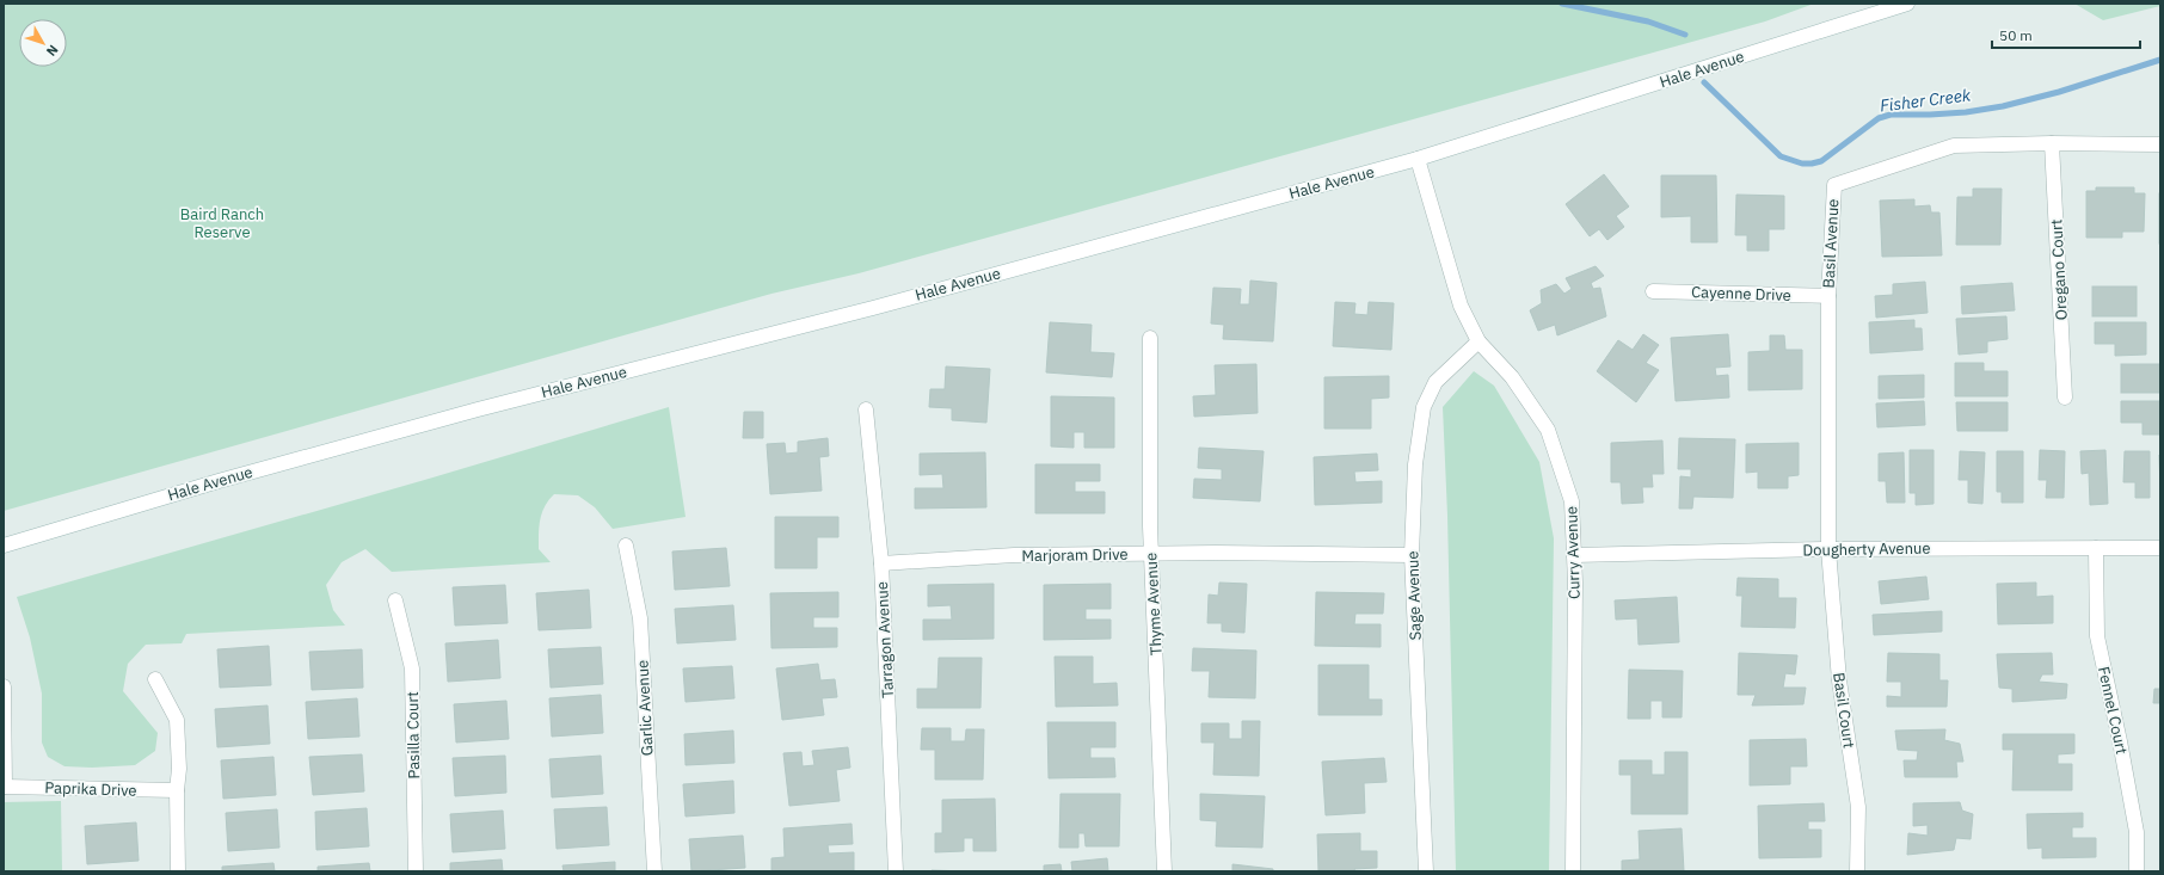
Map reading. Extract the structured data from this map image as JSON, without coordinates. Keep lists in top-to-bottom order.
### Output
{
  "streets": {
    "street": [
      "Hale Avenue",
      "Basil Avenue",
      "Oregano Court",
      "Cayenne Drive",
      "Dougherty Avenue",
      "Curry Avenue",
      "Marjoram Drive",
      "Sage Avenue",
      "Thyme Avenue",
      "Tarragon Avenue",
      "Garlic Avenue",
      "Basil Court",
      "Fennel Court",
      "Pasilla Court",
      "Paprika Drive"
    ]
  },
  "crossings": [
    ["Hale Avenue", "Curry Avenue"],
    ["Basil Avenue", "Oregano Court"],
    ["Basil Avenue", "Cayenne Drive"],
    ["Basil Avenue", "Dougherty Avenue"],
    ["Basil Avenue", "Basil Court"],
    ["Dougherty Avenue", "Curry Avenue"],
    ["Dougherty Avenue", "Basil Court"],
    ["Dougherty Avenue", "Fennel Court"],
    ["Curry Avenue", "Sage Avenue"],
    ["Marjoram Drive", "Sage Avenue"],
    ["Marjoram Drive", "Thyme Avenue"],
    ["Marjoram Drive", "Tarragon Avenue"]
  ],
  "water": ["Fisher Creek"],
  "parks": ["Baird Ranch Reserve"],
  "scale_bar": "50 m",
  "north": "bottom right"
}
